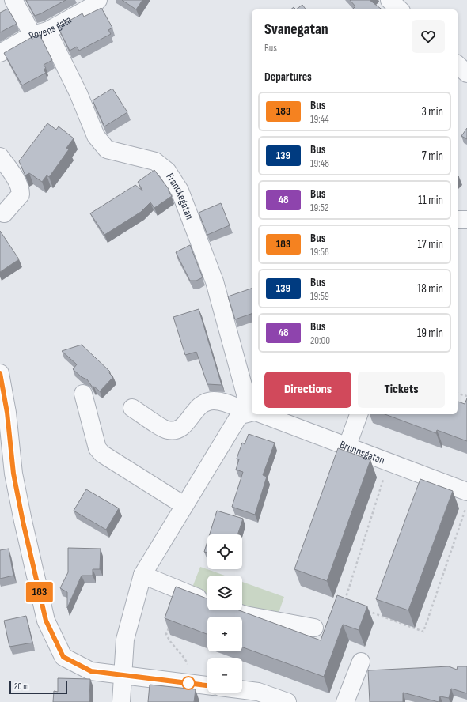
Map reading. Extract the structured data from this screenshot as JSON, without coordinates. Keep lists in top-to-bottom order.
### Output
{
  "streets": {
    "street": ["Royens gata", "Franckegatan", "Brunnsgatan"]
  },
  "crossings": [
    ["Royens gata", "Franckegatan"]
  ],
  "lines": ["bus line 183"],
  "scale_bar": "20 m",
  "page": {
    "on_map": "183",
    "heading": [
      ["Svanegatan", "Bus"],
      "Departures"
    ],
    "list": [
      {
        "mark": "183",
        "name": "Bus",
        "note": "19:44",
        "value": "3 min"
      },
      {
        "mark": "139",
        "name": "Bus",
        "note": "19:48",
        "value": "7 min"
      },
      {
        "mark": "48",
        "name": "Bus",
        "note": "19:52",
        "value": "11 min"
      },
      {
        "mark": "183",
        "name": "Bus",
        "note": "19:58",
        "value": "17 min"
      },
      {
        "mark": "139",
        "name": "Bus",
        "note": "19:59",
        "value": "18 min"
      },
      {
        "mark": "48",
        "name": "Bus",
        "note": "20:00",
        "value": "19 min"
      }
    ],
    "buttons": ["Directions", "Tickets"],
    "map_buttons": ["+", "−"],
    "scale": "20 m"
  }
}
